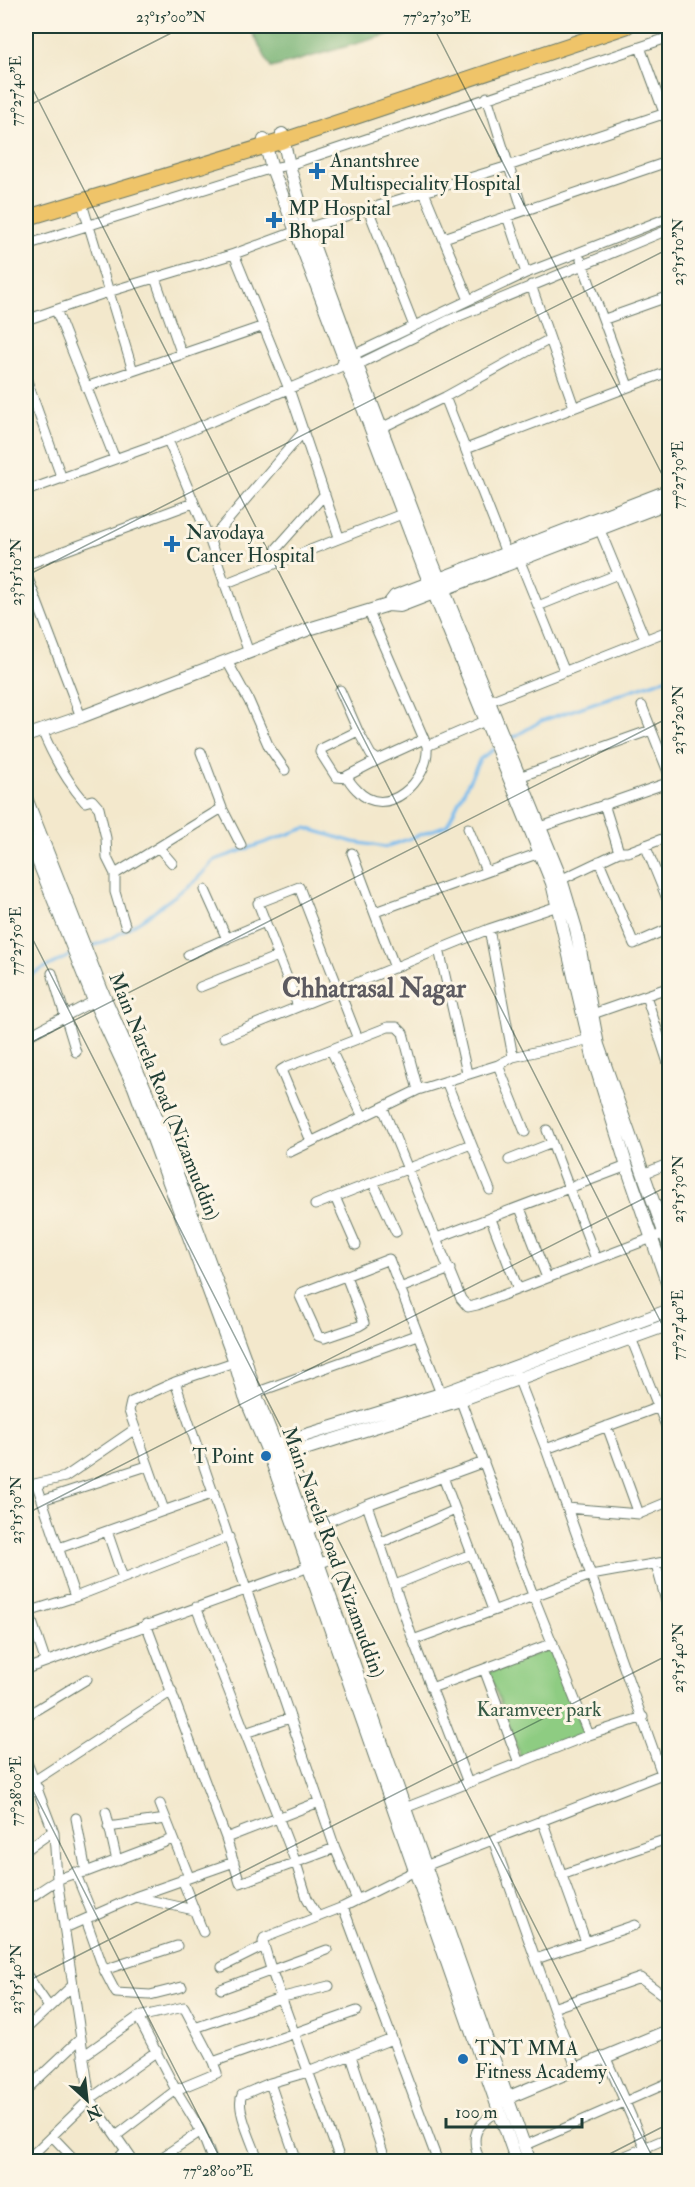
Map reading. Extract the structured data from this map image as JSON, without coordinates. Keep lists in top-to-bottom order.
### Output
{
  "streets": {
    "street": ["Main Narela Road (Nizamuddin)"]
  },
  "districts": ["Chhatrasal Nagar"],
  "parks": ["Karamveer park"],
  "places": {
    "health": ["Anantshree Multispeciality Hospital", "MP Hospital Bhopal", "Navodaya Cancer Hospital"],
    "other": ["T Point", "TNT MMA Fitness Academy"]
  },
  "scale_bar": "100 m",
  "north": "bottom right",
  "coordinates": [
    "23°15'00\"N",
    "77°27'30\"E",
    "77°27'40\"E",
    "23°15'10\"N",
    "23°15'20\"N",
    "77°27'50\"E",
    "23°15'30\"N",
    "23°15'40\"N",
    "77°28'00\"E"
  ]
}
